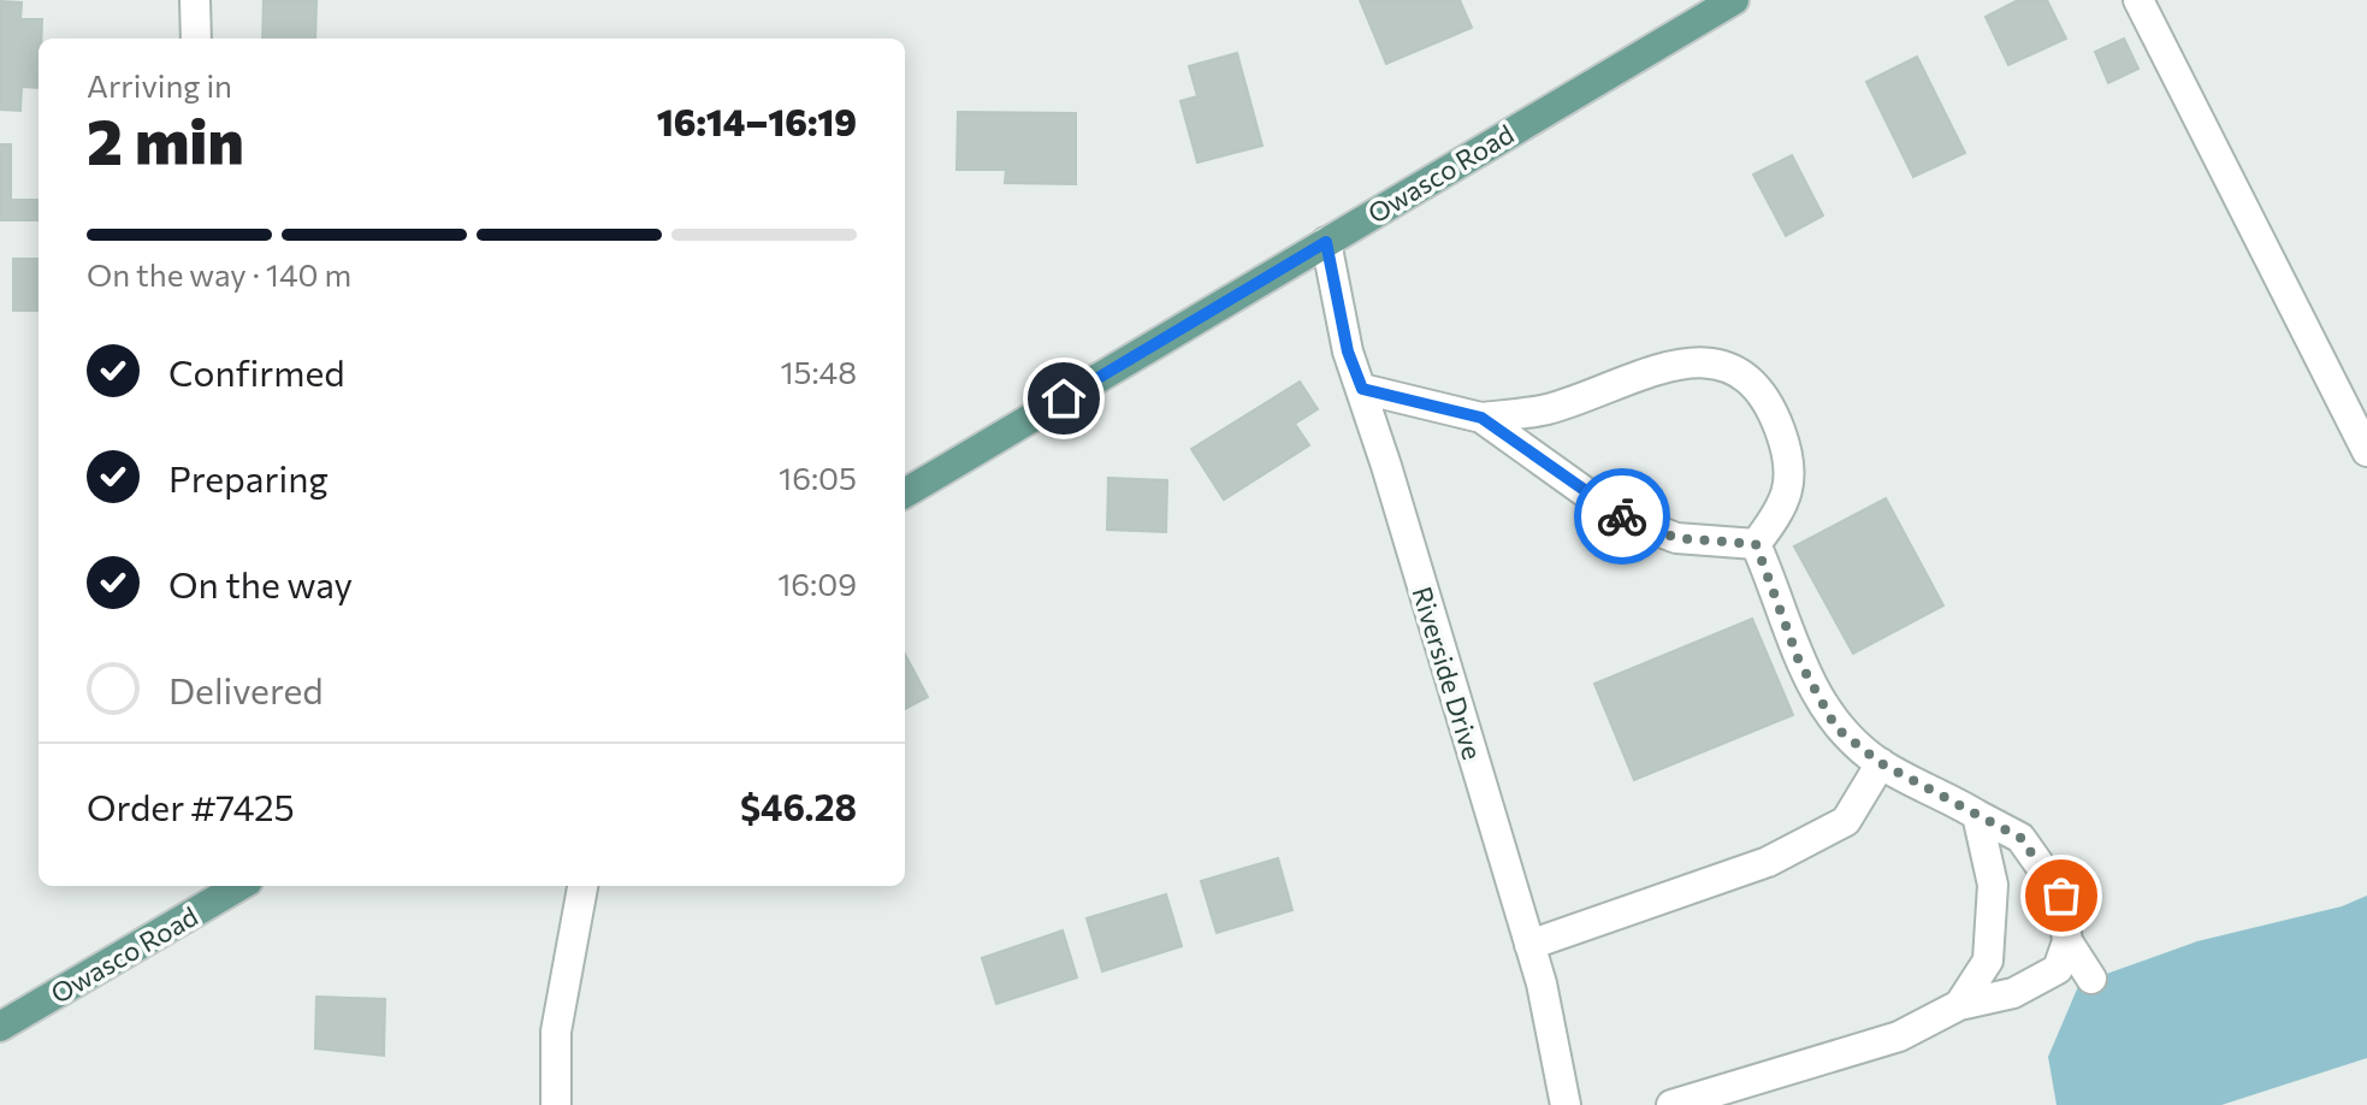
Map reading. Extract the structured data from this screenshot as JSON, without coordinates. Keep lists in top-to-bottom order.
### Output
{
  "streets": {
    "main road": ["Owasco Road"],
    "street": ["Riverside Drive"]
  },
  "crossings": [
    ["Owasco Road", "Riverside Drive"]
  ],
  "page": {
    "heading": ["2 min", "Arriving in", "16:14–16:19"],
    "panel": ["Order #7425", "$46.28"],
    "bar": "On the way · 140 m",
    "list": [
      ["Confirmed", "15:48"],
      ["Preparing", "16:05"],
      ["On the way", "16:09"],
      "Delivered"
    ]
  }
}
